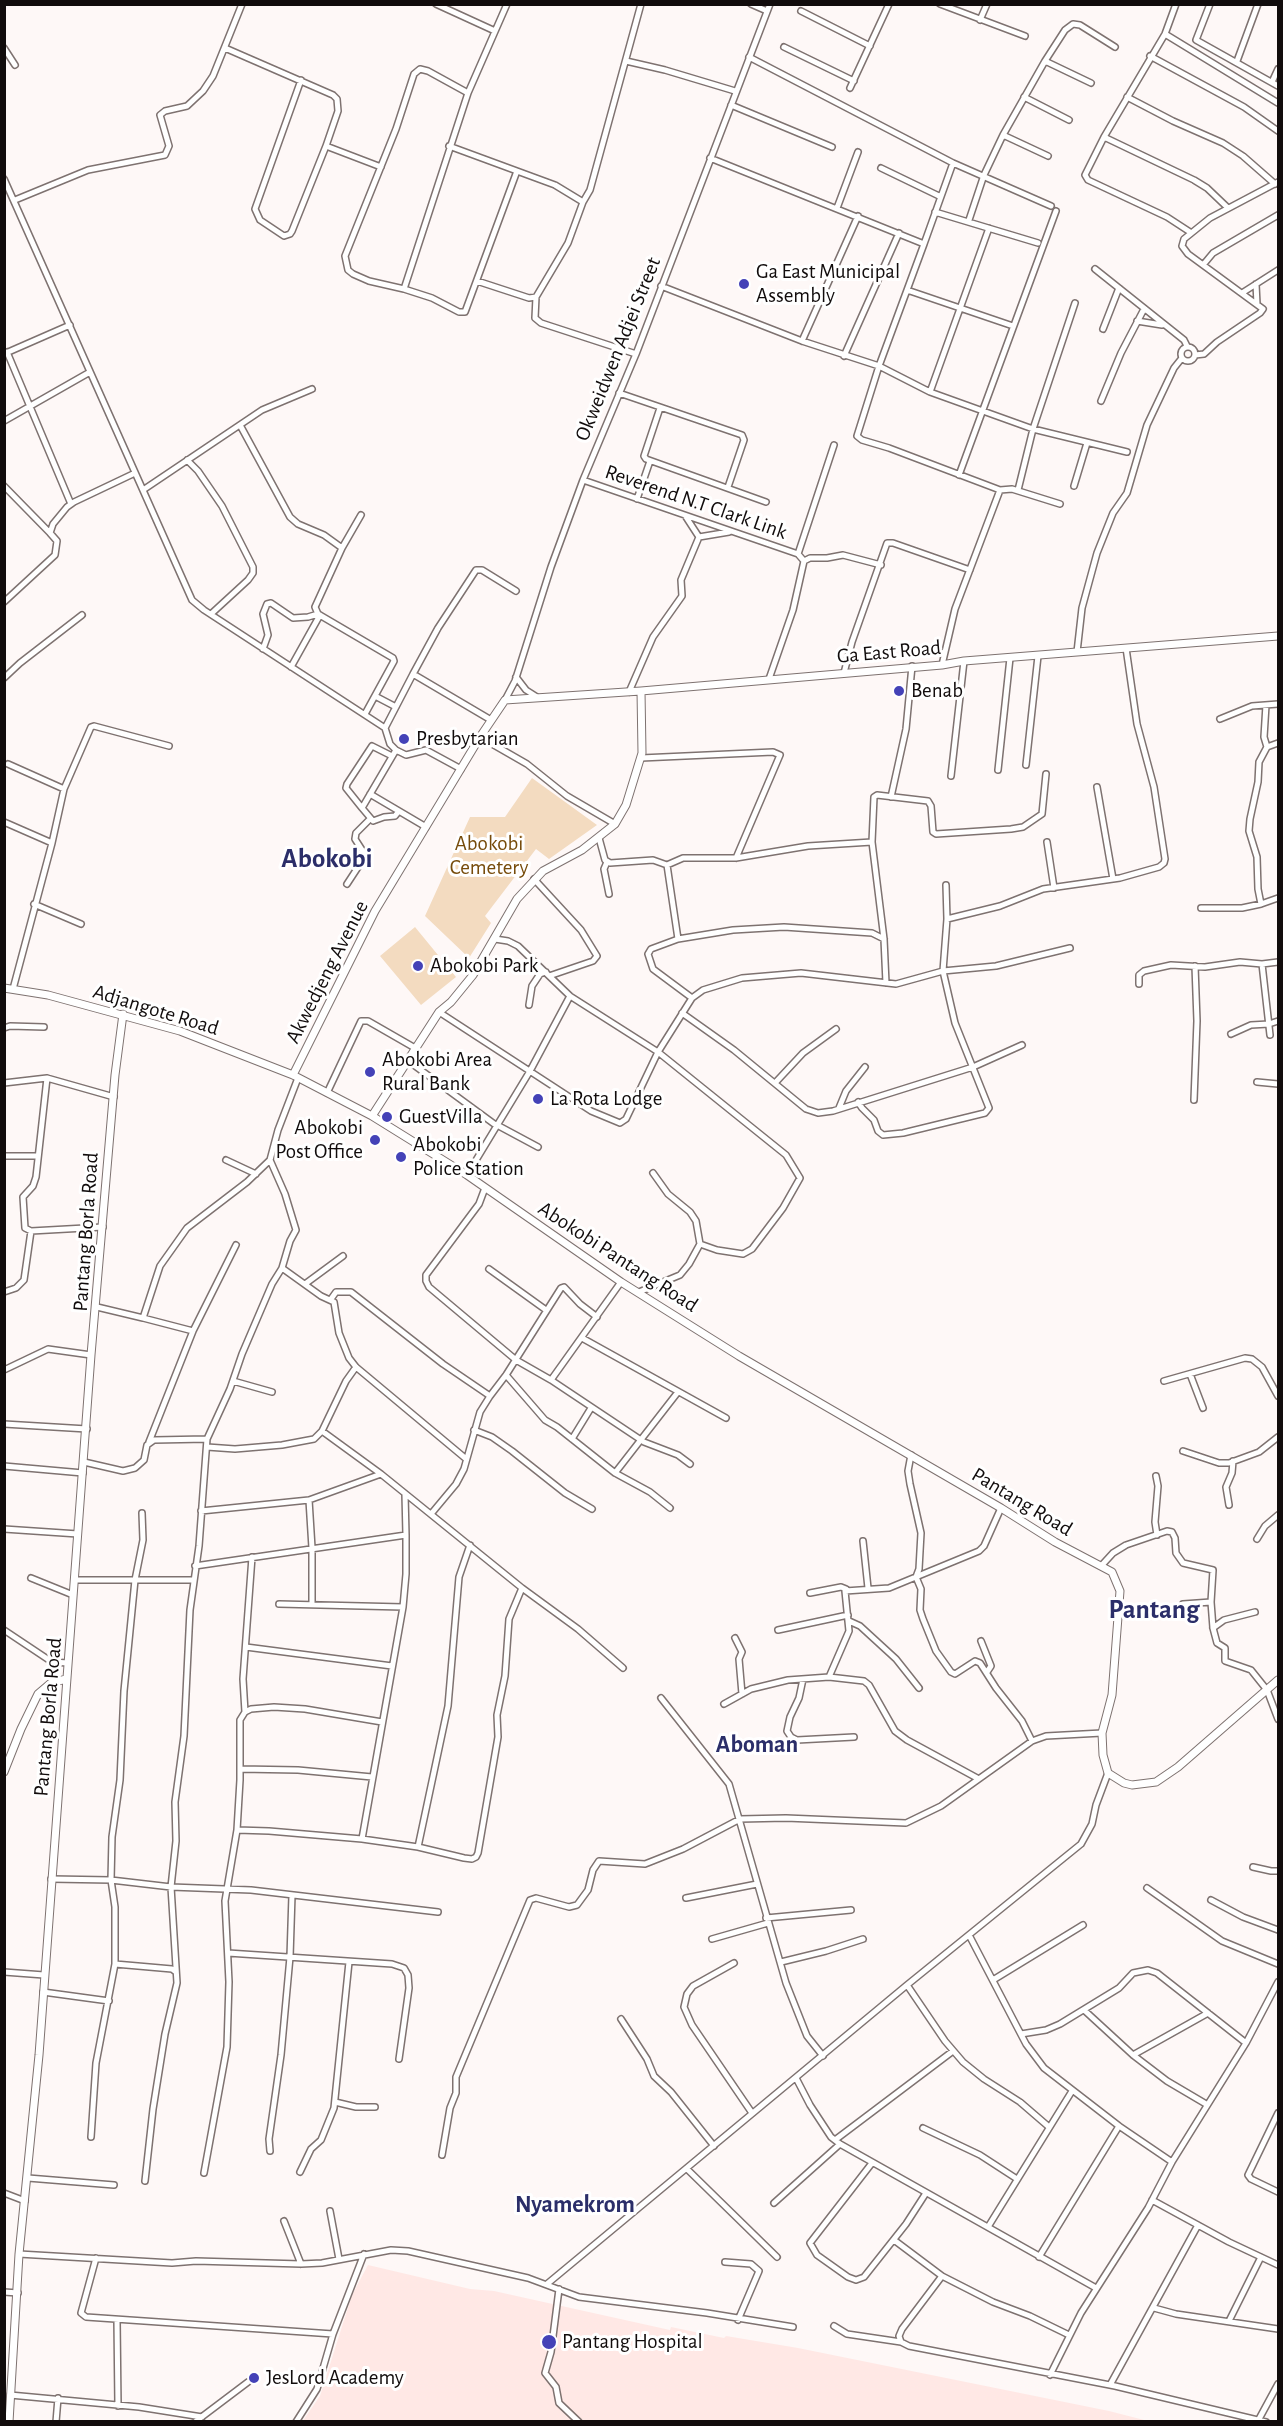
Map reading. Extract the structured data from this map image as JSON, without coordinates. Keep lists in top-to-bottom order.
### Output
{
  "streets": {
    "street": [
      "Okweidwen Adjei Street",
      "Reverend N.T Clark Link",
      "Ga East Road",
      "Akwedjeng Avenue",
      "Adjangote Road",
      "Pantang Borla Road",
      "Abokobi Pantang Road",
      "Pantang Road"
    ]
  },
  "crossings": [
    ["Okweidwen Adjei Street", "Reverend N.T Clark Link"],
    ["Okweidwen Adjei Street", "Ga East Road"],
    ["Okweidwen Adjei Street", "Akwedjeng Avenue"],
    ["Ga East Road", "Akwedjeng Avenue"],
    ["Akwedjeng Avenue", "Adjangote Road"],
    ["Akwedjeng Avenue", "Abokobi Pantang Road"],
    ["Adjangote Road", "Pantang Borla Road"],
    ["Adjangote Road", "Abokobi Pantang Road"],
    ["Abokobi Pantang Road", "Pantang Road"]
  ],
  "districts": [
    "Abokobi",
    "Pantang",
    "Aboman",
    "Nyamekrom"
  ],
  "parks": ["Abokobi Cemetery"],
  "places": [
    "Ga East Municipal Assembly",
    "Benab",
    "Presbytarian",
    "Abokobi Park",
    "Abokobi Area Rural Bank",
    "La Rota Lodge",
    "GuestVilla",
    "Abokobi Post Office",
    "Abokobi Police Station",
    "Pantang Hospital",
    "JesLord Academy"
  ]
}
